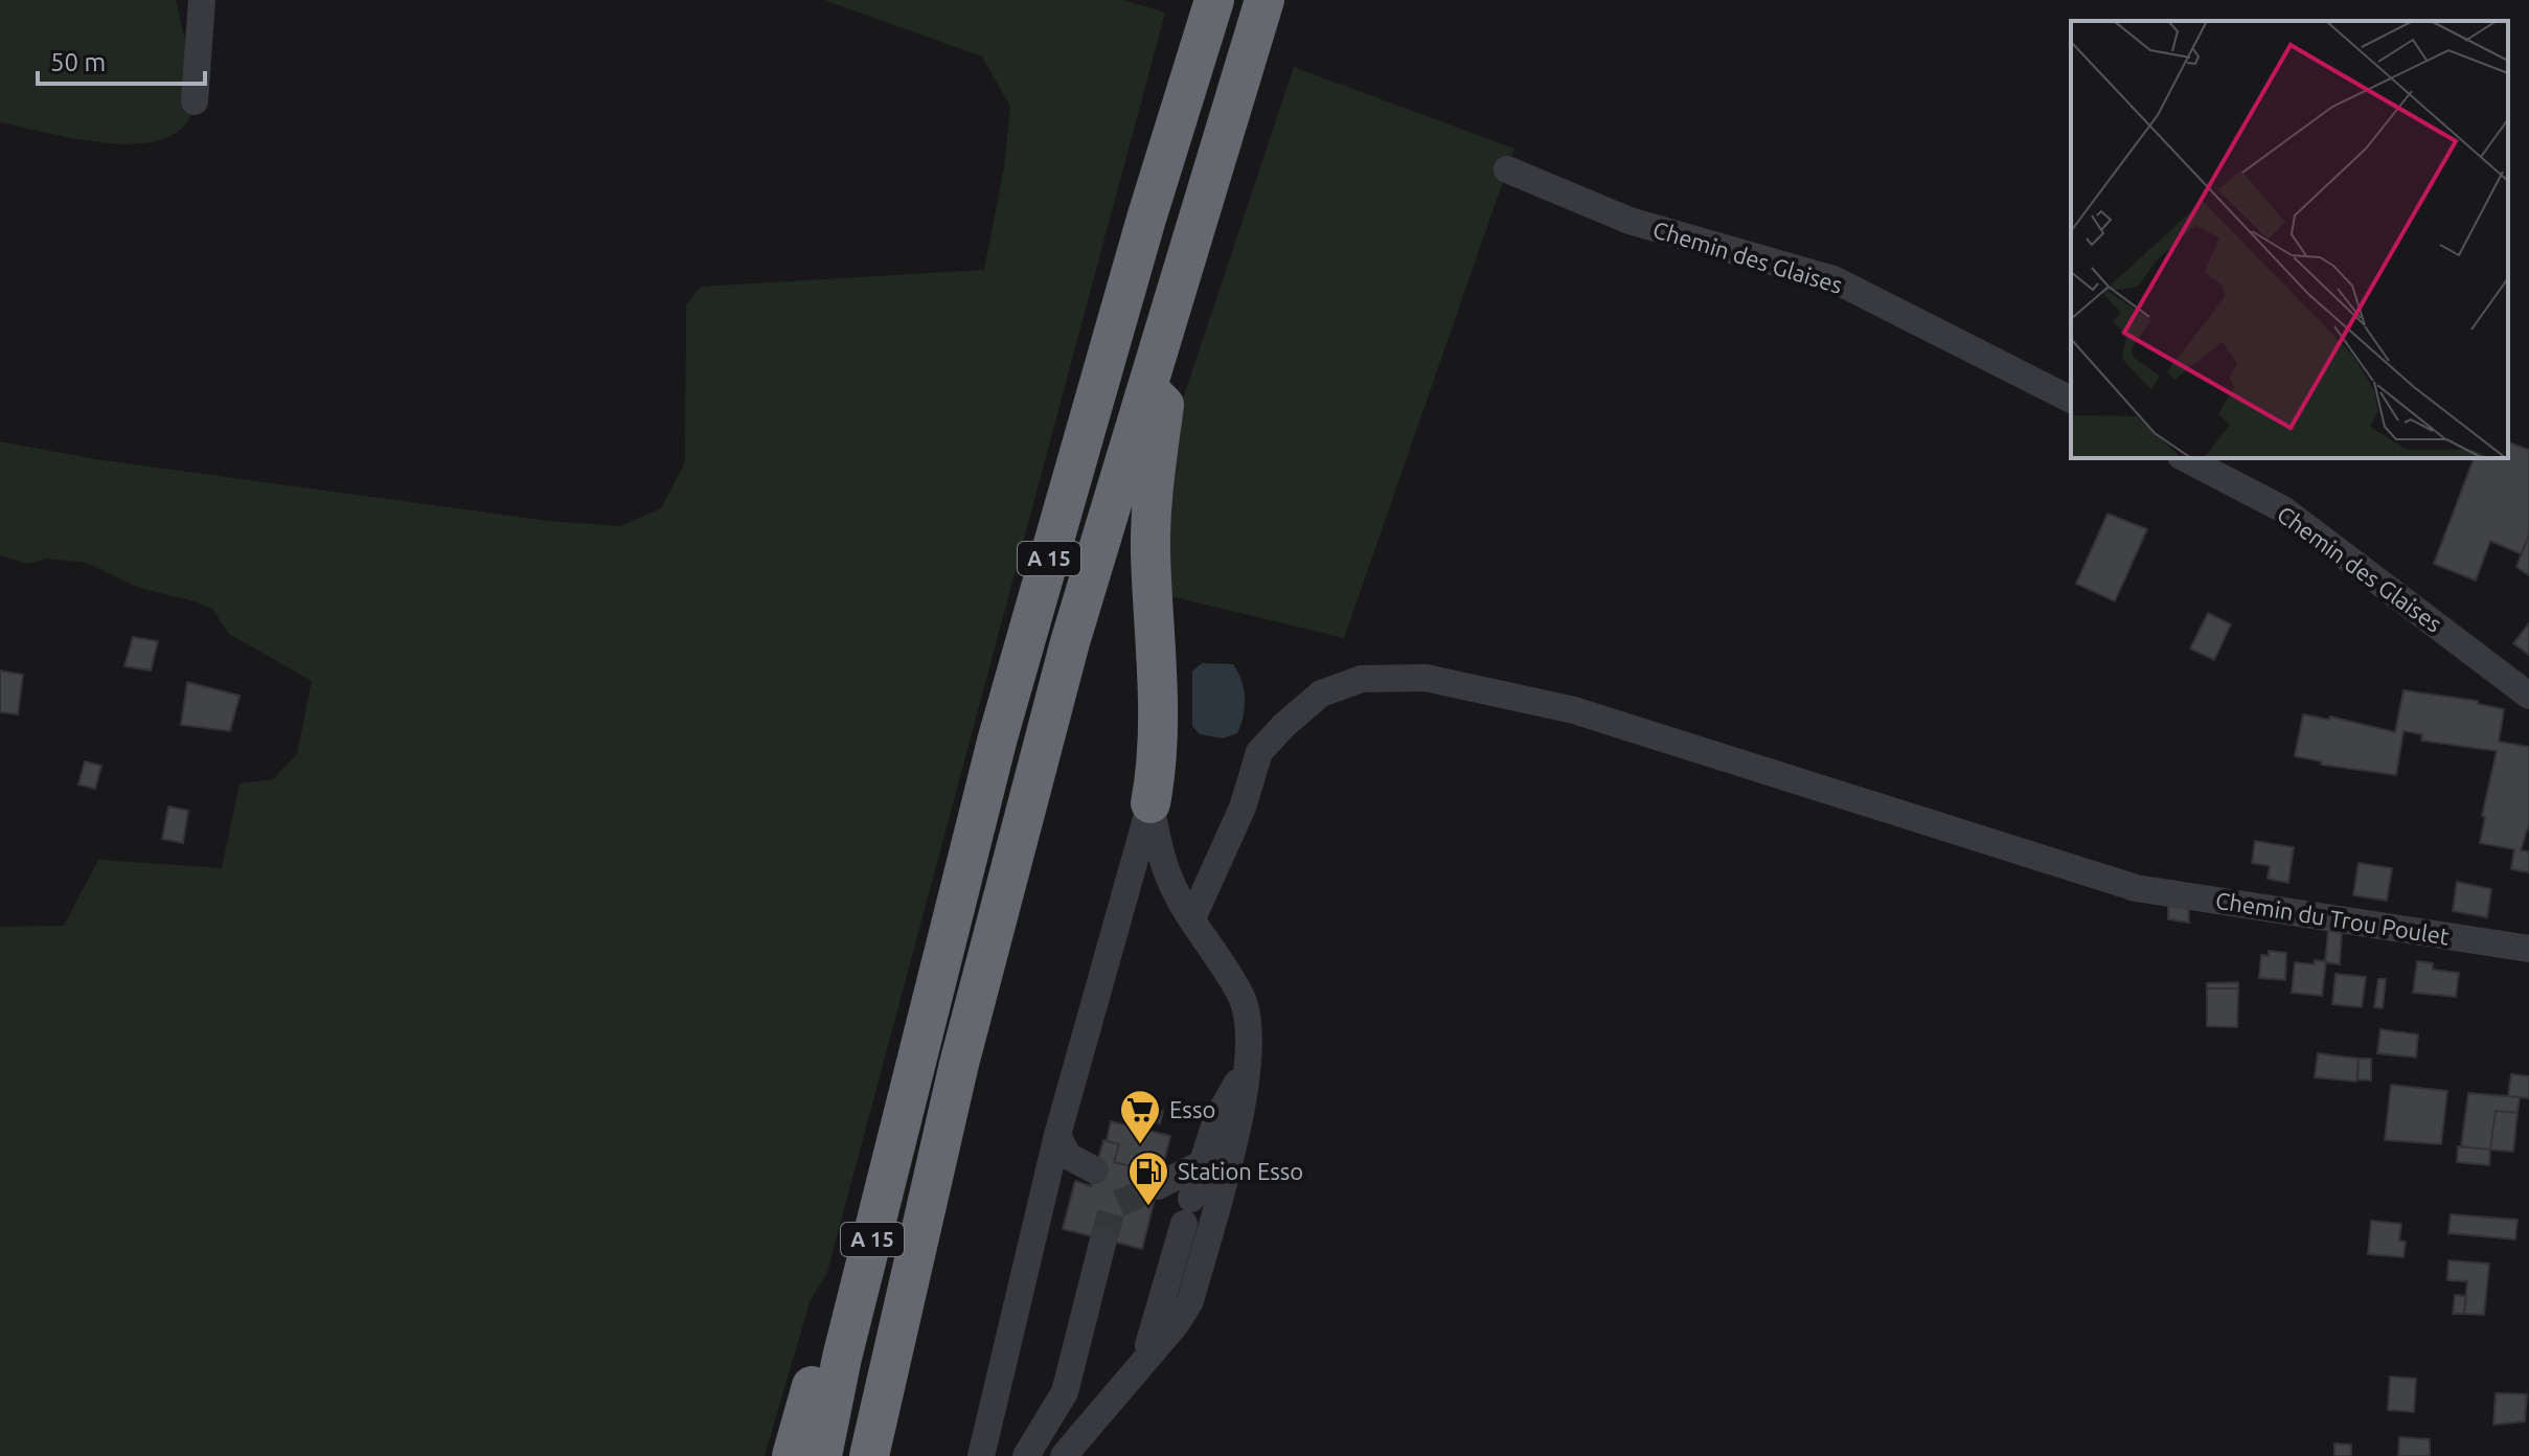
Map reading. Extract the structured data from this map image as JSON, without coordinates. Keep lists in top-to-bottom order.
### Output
{
  "streets": {
    "highway": ["A 15"],
    "street": ["Chemin des Glaises", "Chemin du Trou Poulet"]
  },
  "places": {
    "supermarket": ["Esso"],
    "fuel station": ["Station Esso"]
  },
  "scale_bar": "50 m"
}
